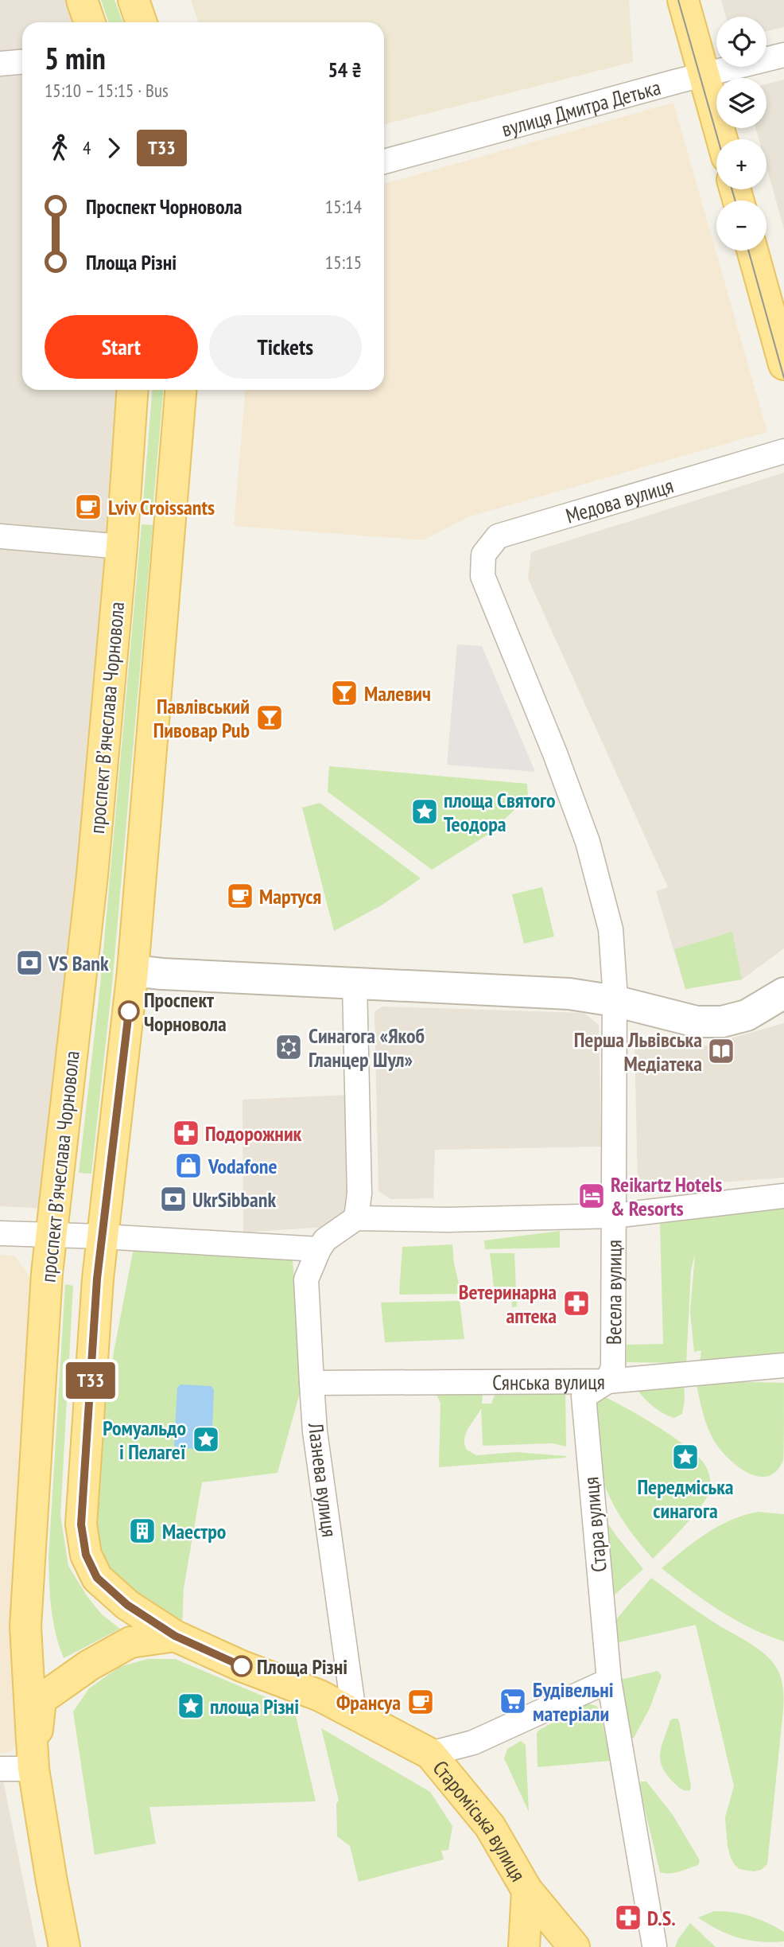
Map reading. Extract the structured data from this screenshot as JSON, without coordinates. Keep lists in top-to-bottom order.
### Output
{
  "streets": {
    "main road": ["проспект Вʼячеслава Чорновола", "Староміська вулиця"],
    "street": [
      "вулиця Дмитра Детька",
      "Медова вулиця",
      "Весела вулиця",
      "Сянська вулиця",
      "Лазнева вулиця",
      "Стара вулиця"
    ]
  },
  "crossings": [
    ["Медова вулиця", "Весела вулиця"],
    ["Весела вулиця", "Сянська вулиця"],
    ["Весела вулиця", "Стара вулиця"],
    ["Сянська вулиця", "Лазнева вулиця"],
    ["Сянська вулиця", "Стара вулиця"]
  ],
  "places": {
    "cafe": ["Lviv Croissants", "Мартуся", "Франсуа"],
    "bar": ["Малевич", "Павлівський Пивовар Pub"],
    "place": [
      "площа Святого Теодора",
      "Ромуальдо і Пелагеї",
      "Передміська синагога",
      "площа Різні"
    ],
    "bank": ["VS Bank", "UkrSibbank"],
    "other": ["Проспект Чорновола", "Площа Різні"],
    "synagogue": ["Синагога «Якоб Гланцер Шул»"],
    "library": ["Перша Львівська Медіатека"],
    "pharmacy": ["Подорожник", "Ветеринарна аптека", "D.S."],
    "shop": ["Vodafone"],
    "hotel": ["Reikartz Hotels & Resorts"],
    "building": ["Маестро"],
    "supermarket": ["Будівельні матеріали"]
  },
  "lines": ["bus line Т33"],
  "page": {
    "on_map": "Т33",
    "map_buttons": ["+", "−"],
    "heading": ["5 min", "15:10 – 15:15 · Bus", "54 ₴"],
    "legs": ["4", "Т33"],
    "list": [
      {
        "name": "Проспект Чорновола",
        "value": "15:14"
      },
      {
        "name": "Площа Різні",
        "value": "15:15"
      }
    ],
    "buttons": ["Start", "Tickets"]
  }
}
